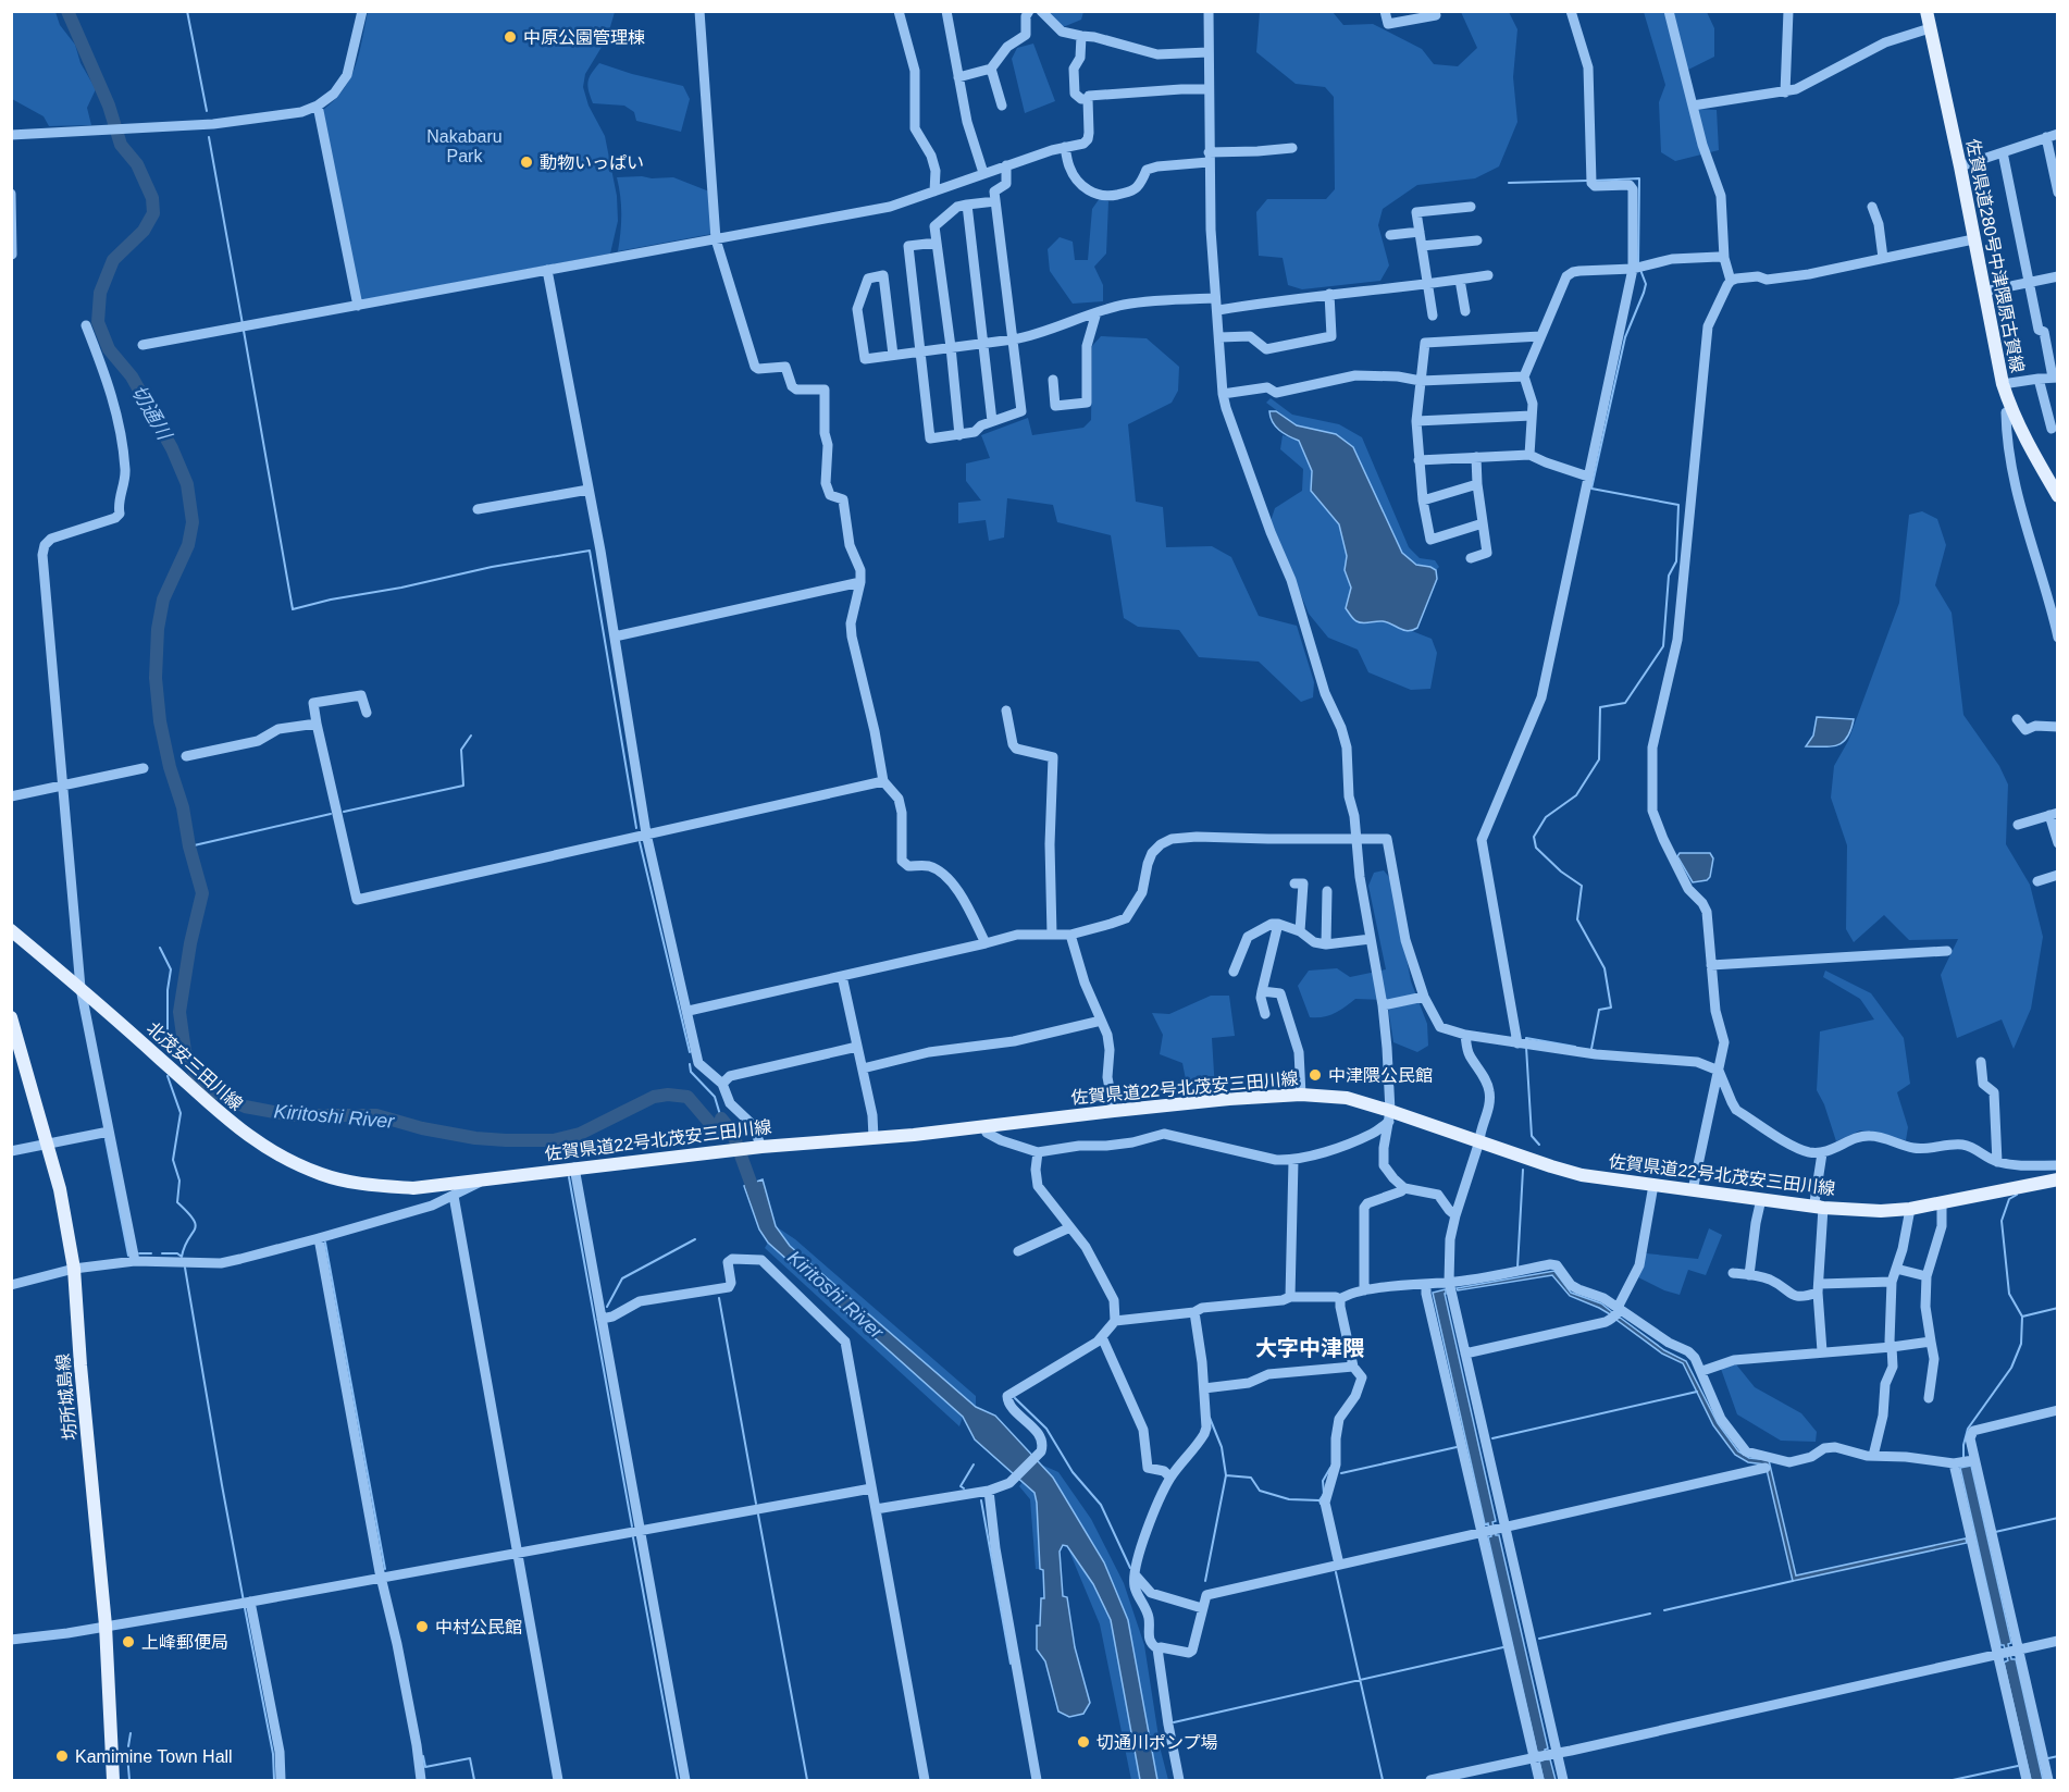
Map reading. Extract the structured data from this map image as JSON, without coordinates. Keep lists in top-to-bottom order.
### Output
{
  "streets": {
    "main road": [
      "佐賀県道280号中津隈原古賀線",
      "北茂安三田川線",
      "佐賀県道22号北茂安三田川線",
      "坊所城島線"
    ]
  },
  "crossings": [
    ["北茂安三田川線", "佐賀県道22号北茂安三田川線"]
  ],
  "districts": ["大字中津隈"],
  "water": ["切通川", "Kiritoshi River"],
  "parks": ["Nakabaru Park"],
  "places": [
    "中原公園管理棟",
    "動物いっぱい",
    "中津隈公民館",
    "中村公民館",
    "上峰郵便局",
    "切通川ポンプ場",
    "Kamimine Town Hall"
  ]
}
